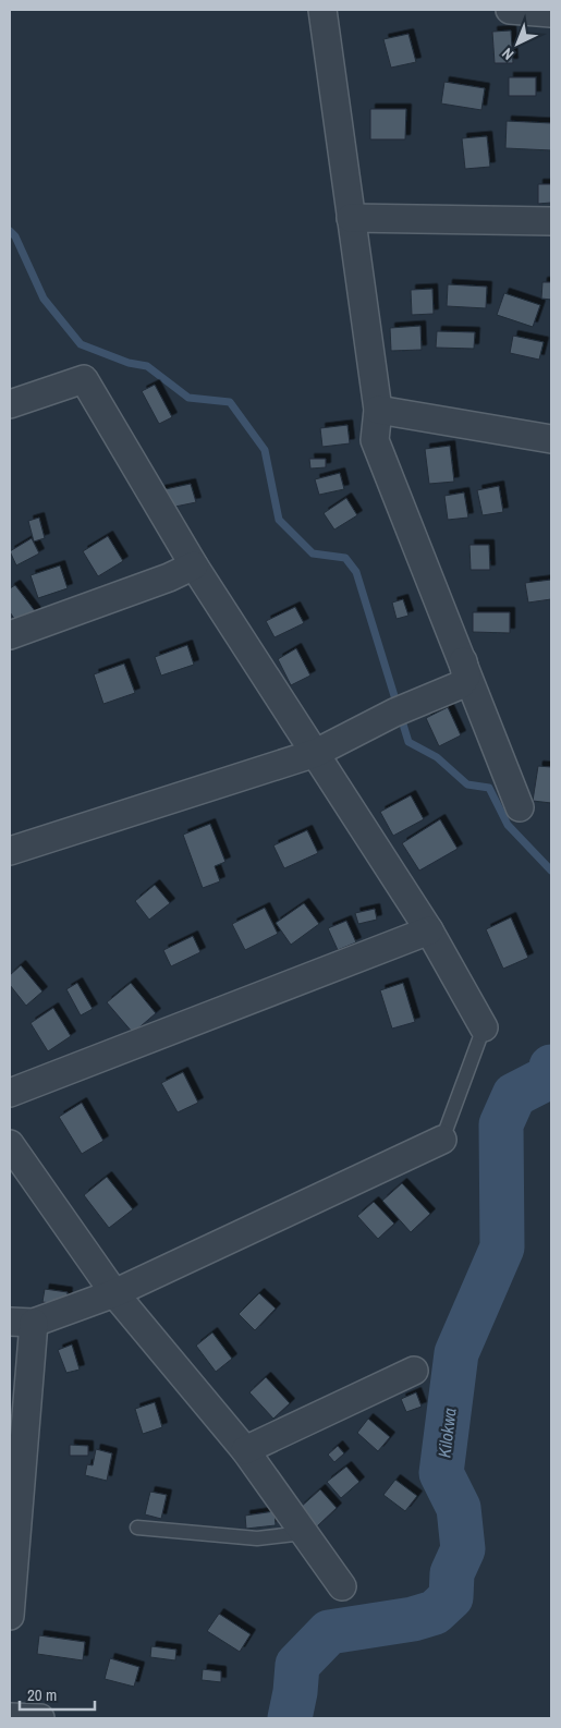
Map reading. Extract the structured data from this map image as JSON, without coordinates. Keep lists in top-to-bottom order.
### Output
{
  "water": ["Kilokwa"],
  "scale_bar": "20 m",
  "north": "bottom left"
}
